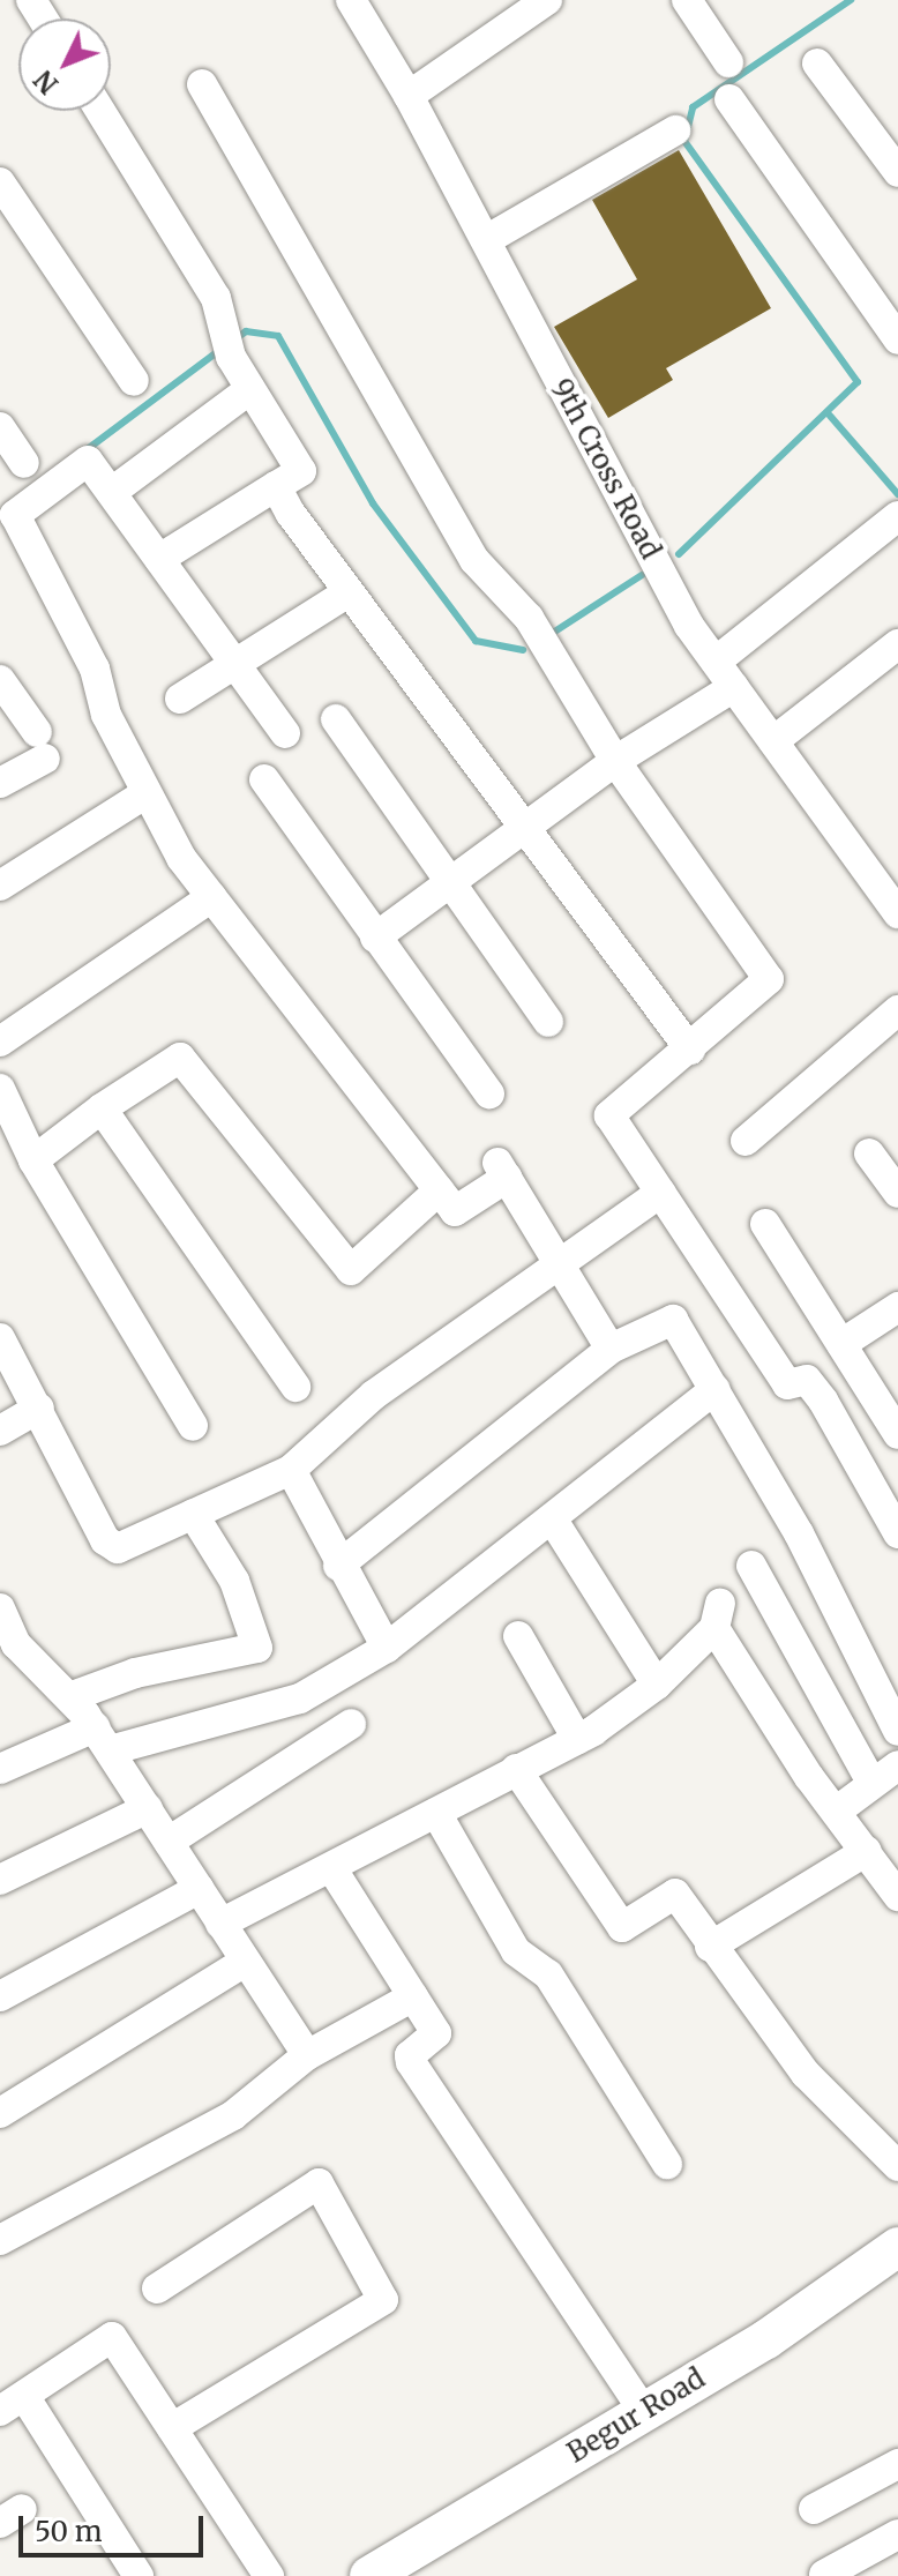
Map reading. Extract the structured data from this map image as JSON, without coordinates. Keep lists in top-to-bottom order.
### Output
{
  "streets": {
    "main road": ["Begur Road"],
    "street": ["9th Cross Road"]
  },
  "scale_bar": "50 m",
  "north": "bottom left"
}
